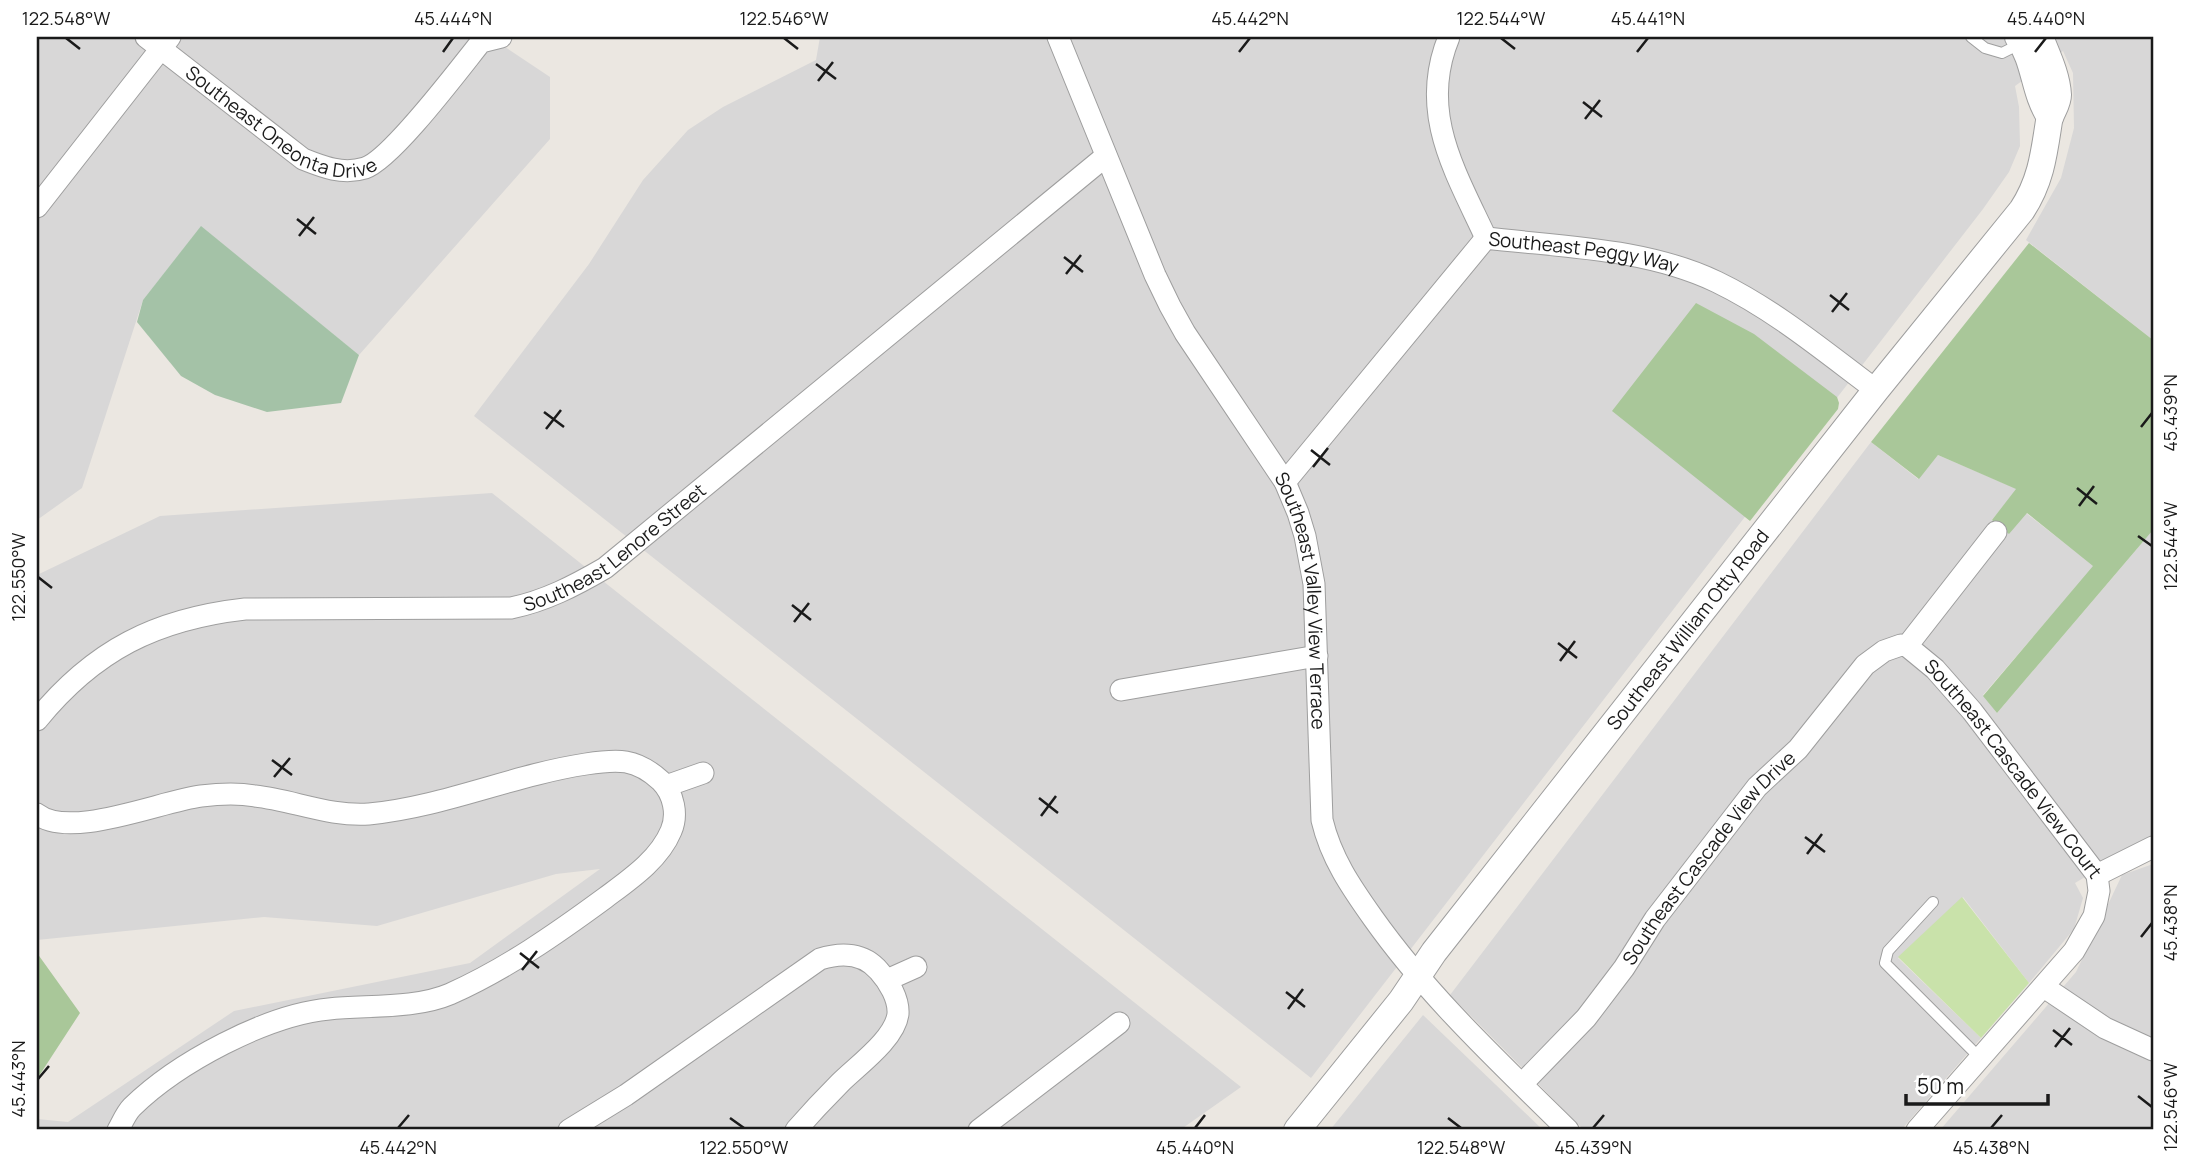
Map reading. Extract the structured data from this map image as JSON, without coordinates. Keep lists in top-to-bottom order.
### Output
{
  "streets": {
    "street": [
      "Southeast Oneonta Drive",
      "Southeast Peggy Way",
      "Southeast Lenore Street",
      "Southeast Valley View Terrace",
      "Southeast William Otty Road",
      "Southeast Cascade View Court",
      "Southeast Cascade View Drive"
    ]
  },
  "crossings": [
    ["Southeast Peggy Way", "Southeast Valley View Terrace"],
    ["Southeast Peggy Way", "Southeast William Otty Road"],
    ["Southeast Lenore Street", "Southeast Valley View Terrace"],
    ["Southeast Valley View Terrace", "Southeast William Otty Road"],
    ["Southeast Valley View Terrace", "Southeast Cascade View Drive"],
    ["Southeast Cascade View Court", "Southeast Cascade View Drive"]
  ],
  "scale_bar": "50 m",
  "coordinates": [
    "122.548°W",
    "45.444°N",
    "122.546°W",
    "45.442°N",
    "122.544°W",
    "45.441°N",
    "45.440°N",
    "45.439°N",
    "122.550°W",
    "45.438°N",
    "45.443°N"
  ]
}
